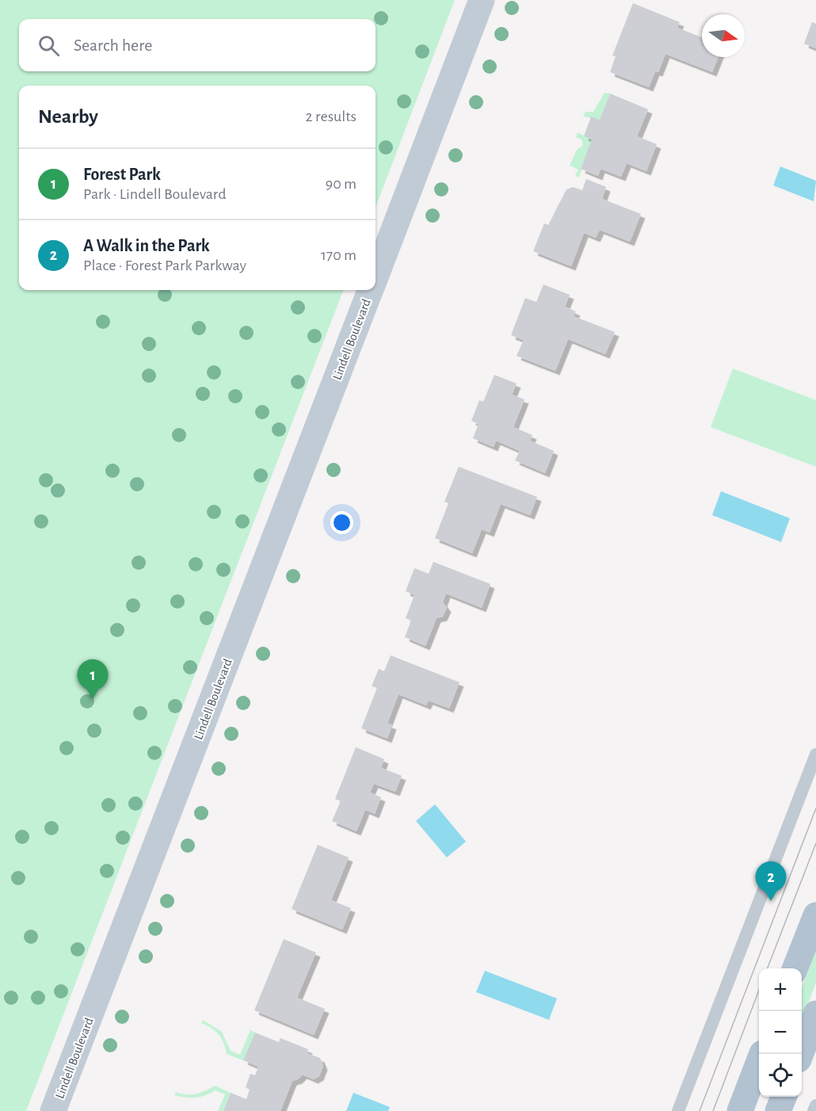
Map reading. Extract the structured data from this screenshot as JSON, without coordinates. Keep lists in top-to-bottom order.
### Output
{
  "streets": {
    "main road": ["Lindell Boulevard"]
  },
  "north": "right",
  "page": {
    "search": "Search here",
    "heading": ["Nearby", "2 results"],
    "list": [
      {
        "mark": "1",
        "name": "Forest Park",
        "note": "Park · Lindell Boulevard",
        "value": "90 m"
      },
      {
        "mark": "2",
        "name": "A Walk in the Park",
        "note": "Place · Forest Park Parkway",
        "value": "170 m"
      }
    ],
    "pins": ["1", "2"],
    "map_buttons": ["+", "−"]
  }
}
